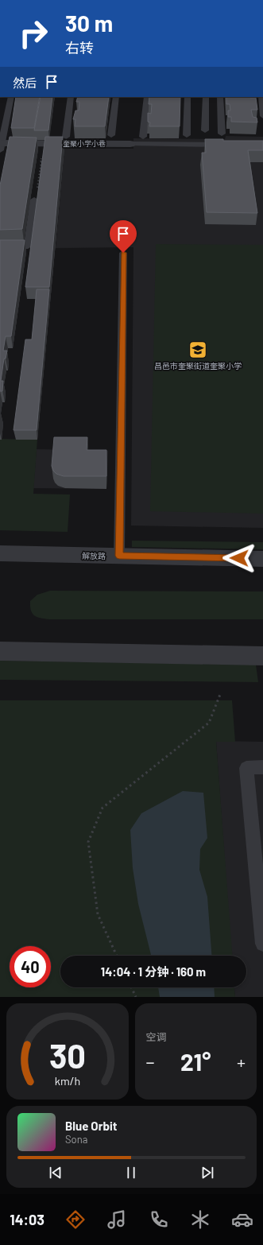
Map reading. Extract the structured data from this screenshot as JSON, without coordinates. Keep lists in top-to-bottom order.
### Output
{
  "streets": {
    "street": ["奎聚小学小巷", "解放路"]
  },
  "places": {
    "school or university": ["昌邑市奎聚街道奎聚小学"]
  },
  "page": {
    "turn": ["30 m", "右转"],
    "then": "然后",
    "limit": "40",
    "trip": "14:04 · 1 分钟 · 160 m",
    "tile": "空调",
    "heat": ["−", "21°", "+"],
    "song": ["Blue Orbit", "Sona"],
    "tabs": "14:03",
    "gauge": ["30", "km/h"]
  }
}
